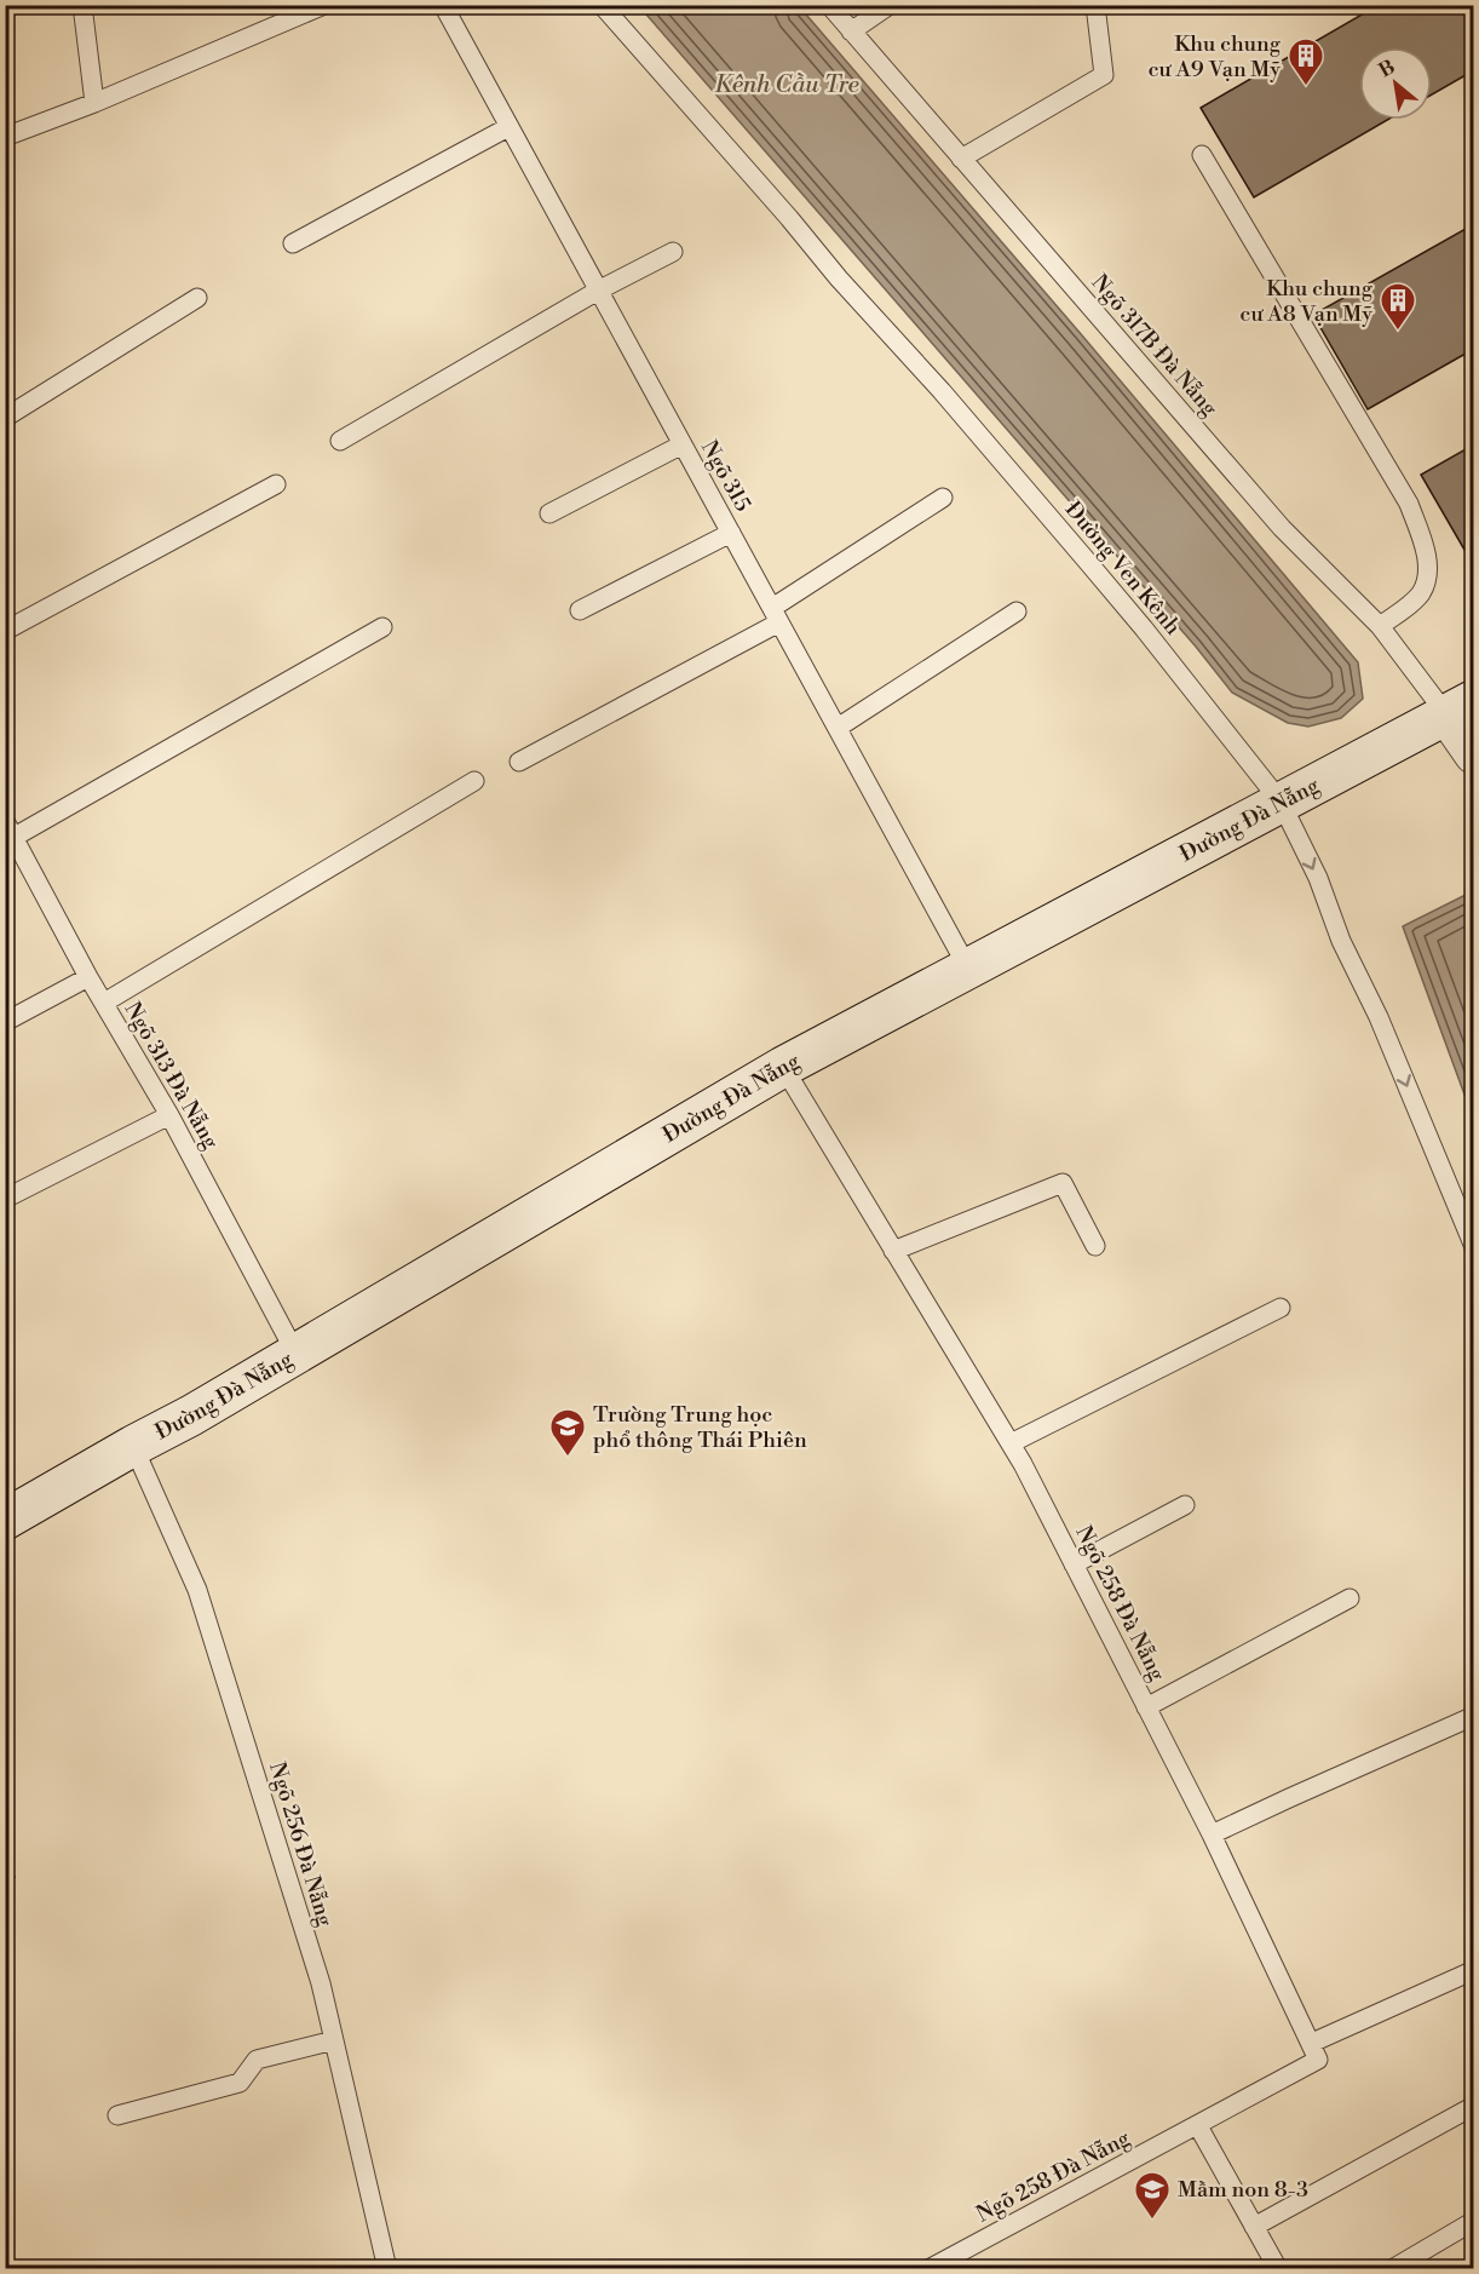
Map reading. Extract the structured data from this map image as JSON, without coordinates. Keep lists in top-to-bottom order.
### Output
{
  "streets": {
    "main road": ["Đường Đà Nẵng"],
    "lane": [
      "Ngõ 317B Đà Nẵng",
      "Ngõ 315",
      "Đường Ven Kênh",
      "Ngõ 313 Đà Nẵng",
      "Ngõ 258 Đà Nẵng",
      "Ngõ 256 Đà Nẵng"
    ]
  },
  "crossings": [
    ["Ngõ 317B Đà Nẵng", "Đường Đà Nẵng"],
    ["Ngõ 315", "Đường Đà Nẵng"],
    ["Đường Ven Kênh", "Đường Đà Nẵng"],
    ["Đường Đà Nẵng", "Ngõ 313 Đà Nẵng"],
    ["Đường Đà Nẵng", "Ngõ 258 Đà Nẵng"],
    ["Đường Đà Nẵng", "Ngõ 256 Đà Nẵng"]
  ],
  "water": ["Kênh Cầu Tre"],
  "places": {
    "building": ["Khu chung cư A9 Vạn Mỹ", "Khu chung cư A8 Vạn Mỹ"],
    "school or university": ["Trường Trung học phổ thông Thái Phiên", "Mầm non 8-3"]
  },
  "north": "top left"
}
